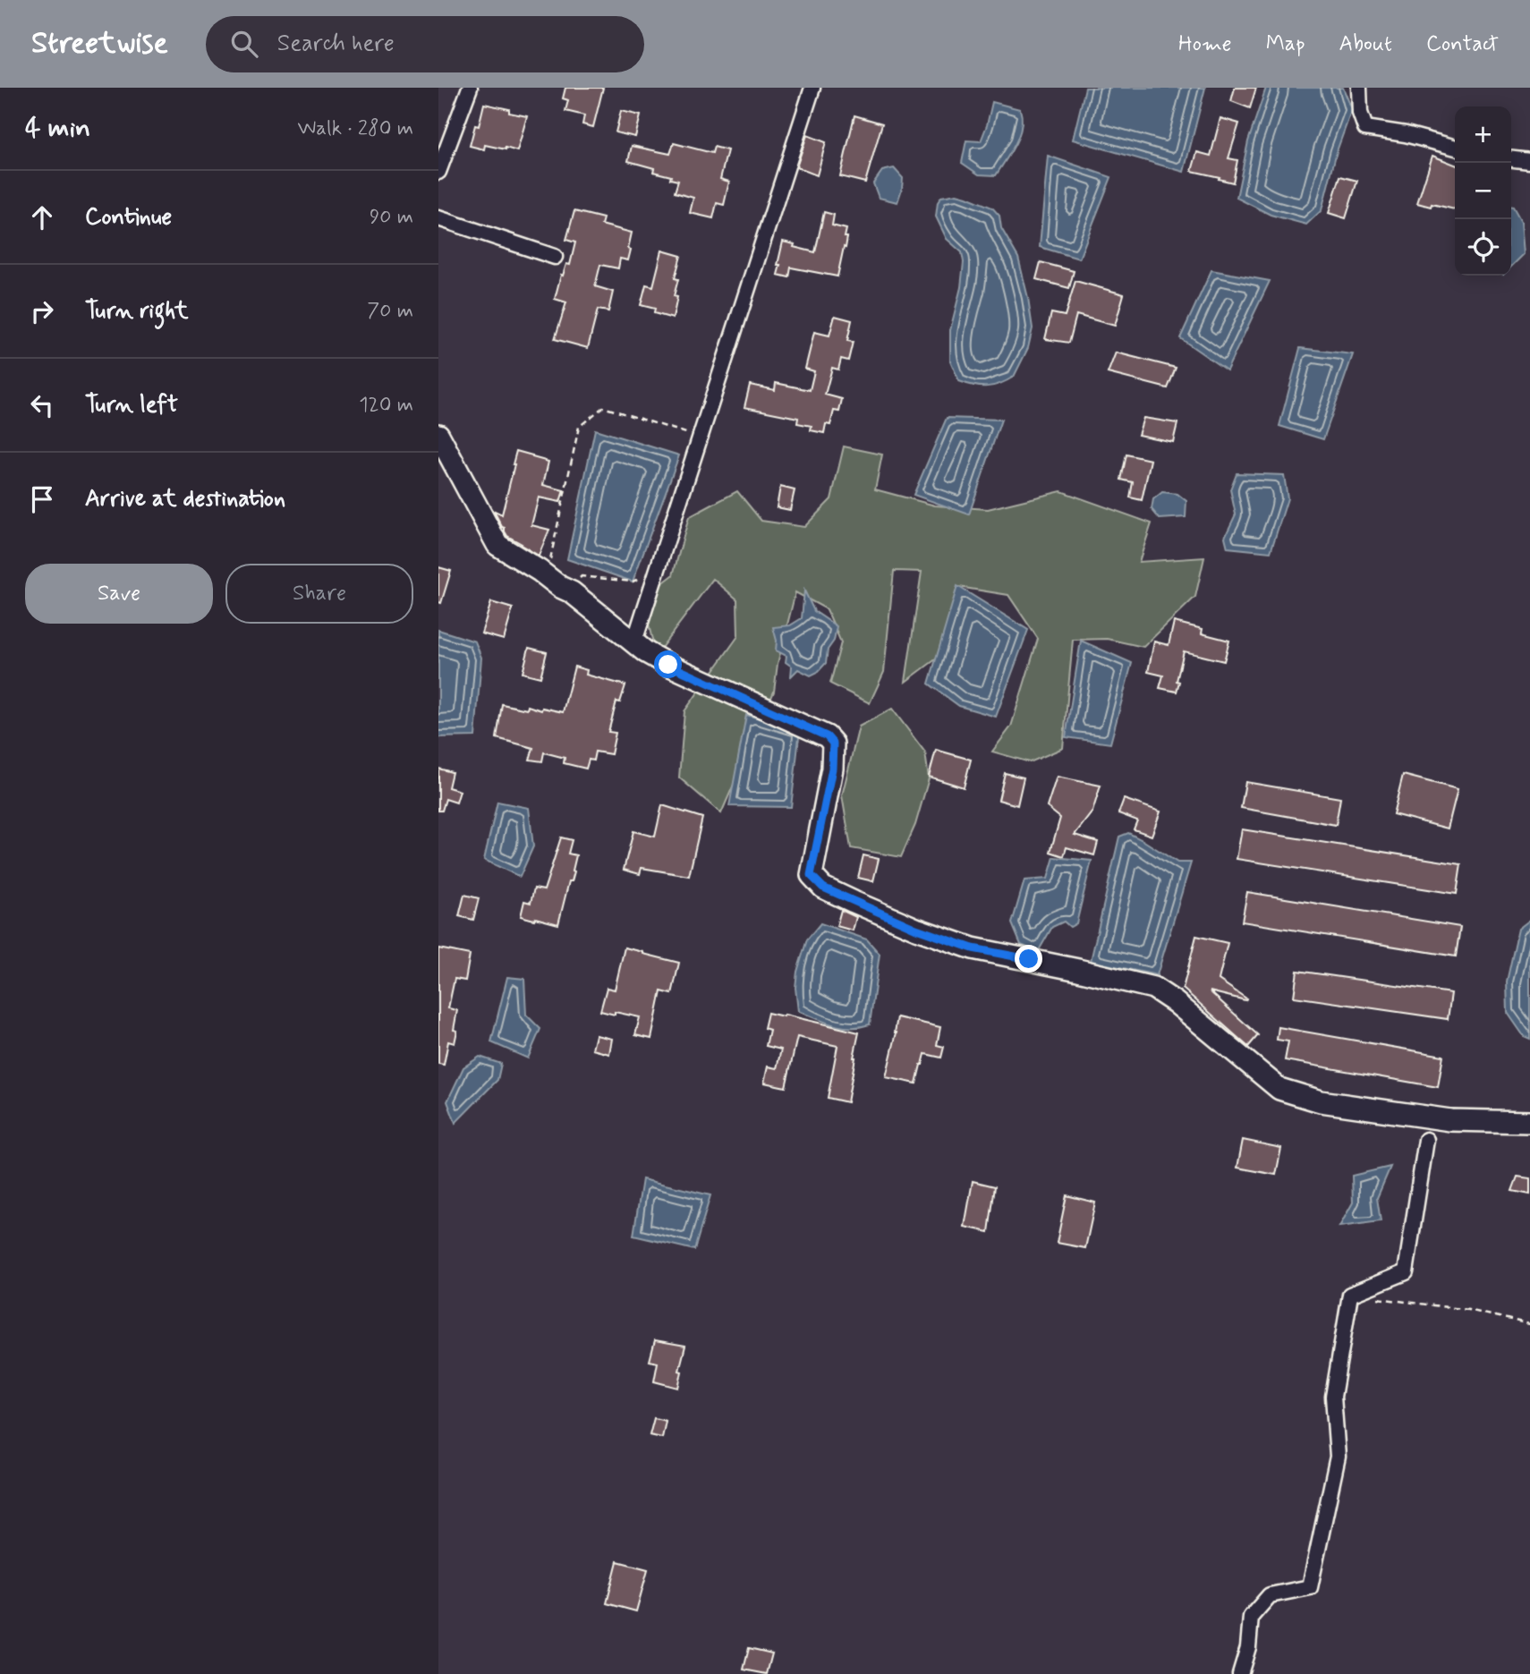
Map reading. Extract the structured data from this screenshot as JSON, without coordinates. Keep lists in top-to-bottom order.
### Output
{
  "page": {
    "header": "Streetwise",
    "search": "Search here",
    "nav": [
      "Home",
      "Map",
      "About",
      "Contact"
    ],
    "heading": ["4 min", "Walk · 280 m"],
    "map_buttons": ["+", "−"],
    "list": [
      ["Continue", "90 m"],
      ["Turn right", "70 m"],
      ["Turn left", "120 m"],
      "Arrive at destination"
    ],
    "buttons": ["Save", "Share"]
  }
}
